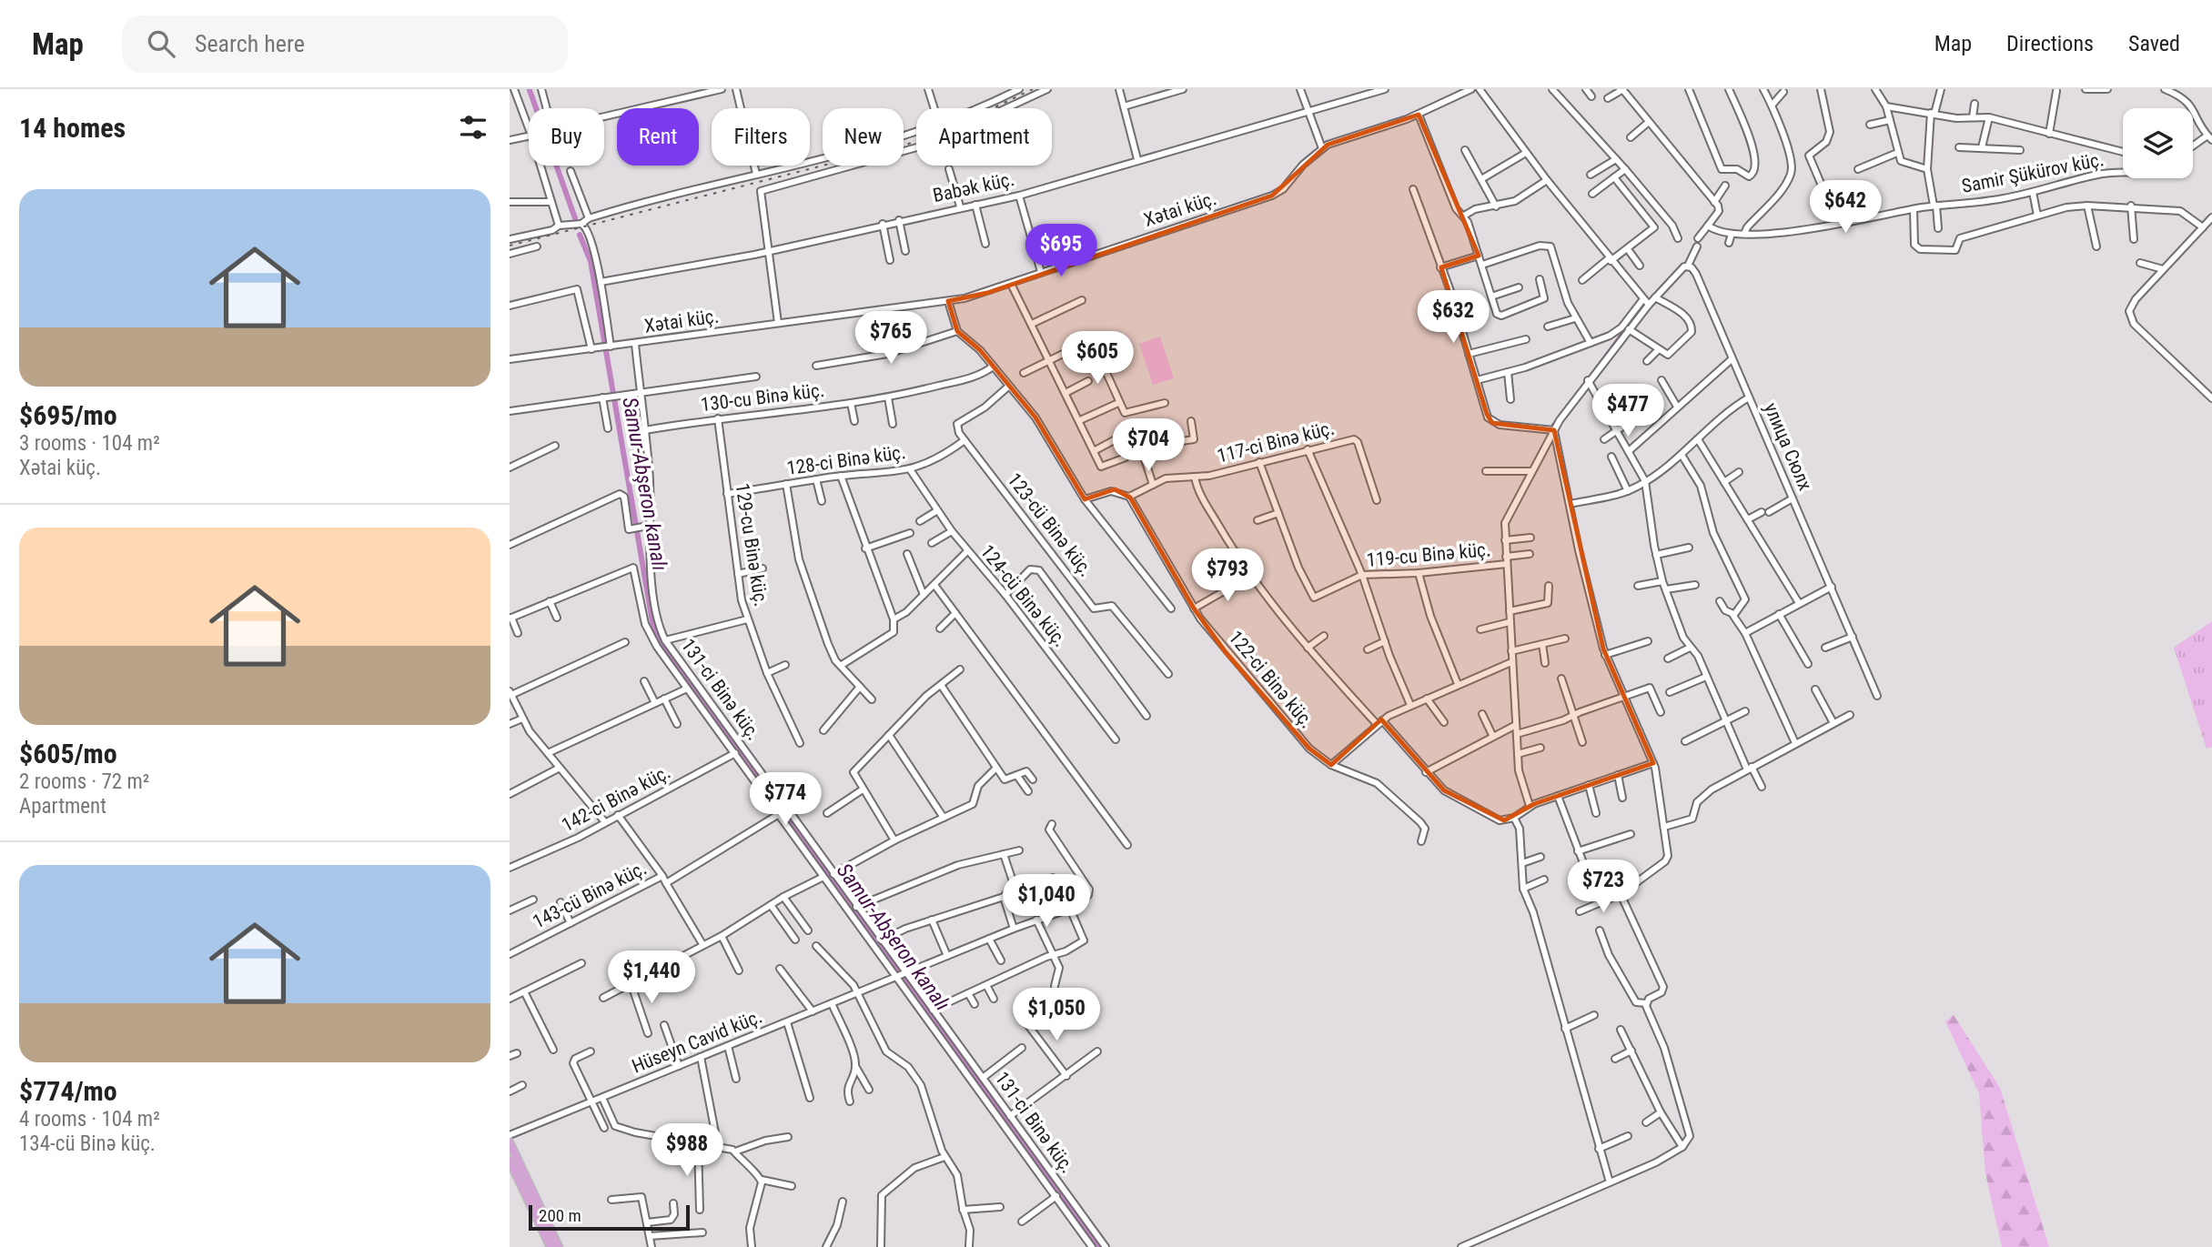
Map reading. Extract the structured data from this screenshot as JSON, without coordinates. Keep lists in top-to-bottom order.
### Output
{
  "streets": {
    "street": [
      "Samir Şükürov küç.",
      "Babək küç.",
      "Xətai küç.",
      "130-cu Binə küç.",
      "117-ci Binə küç.",
      "улица Сюлх",
      "128-ci Binə küç.",
      "123-cü Binə küç.",
      "129-cu Binə küç.",
      "119-cu Binə küç.",
      "124-cü Binə küç.",
      "122-ci Binə küç.",
      "131-ci Binə küç.",
      "142-ci Binə küç.",
      "143-cü Binə küç.",
      "Hüseyn Cavid küç."
    ]
  },
  "crossings": [
    ["Xətai küç.", "131-ci Binə küç."],
    ["130-cu Binə küç.", "129-cu Binə küç."],
    ["130-cu Binə küç.", "131-ci Binə küç."],
    ["117-ci Binə küç.", "119-cu Binə küç."],
    ["117-ci Binə küç.", "122-ci Binə küç."],
    ["128-ci Binə küç.", "123-cü Binə küç."],
    ["128-ci Binə küç.", "129-cu Binə küç."],
    ["128-ci Binə küç.", "124-cü Binə küç."],
    ["131-ci Binə küç.", "Hüseyn Cavid küç."]
  ],
  "water": ["Samur-Abşeron kanalı"],
  "scale_bar": "200 m",
  "page": {
    "header": "Map",
    "search": "Search here",
    "nav": ["Map", "Directions", "Saved"],
    "heading": "14 homes",
    "chip": [
      "Buy",
      "Rent",
      "Filters",
      "New",
      "Apartment"
    ],
    "list": [
      {
        "name": "$695/mo",
        "note": "3 rooms · 104 m² · Xətai küç."
      },
      {
        "name": "$605/mo",
        "note": "2 rooms · 72 m² · Apartment"
      },
      {
        "name": "$774/mo",
        "note": "4 rooms · 104 m² · 134-cü Binə küç."
      }
    ],
    "price": [
      "$642",
      "$695",
      "$632",
      "$765",
      "$605",
      "$477",
      "$704",
      "$793",
      "$774",
      "$723",
      "$1,040",
      "$1,440",
      "$1,050",
      "$988"
    ],
    "scale": "200 m"
  }
}
